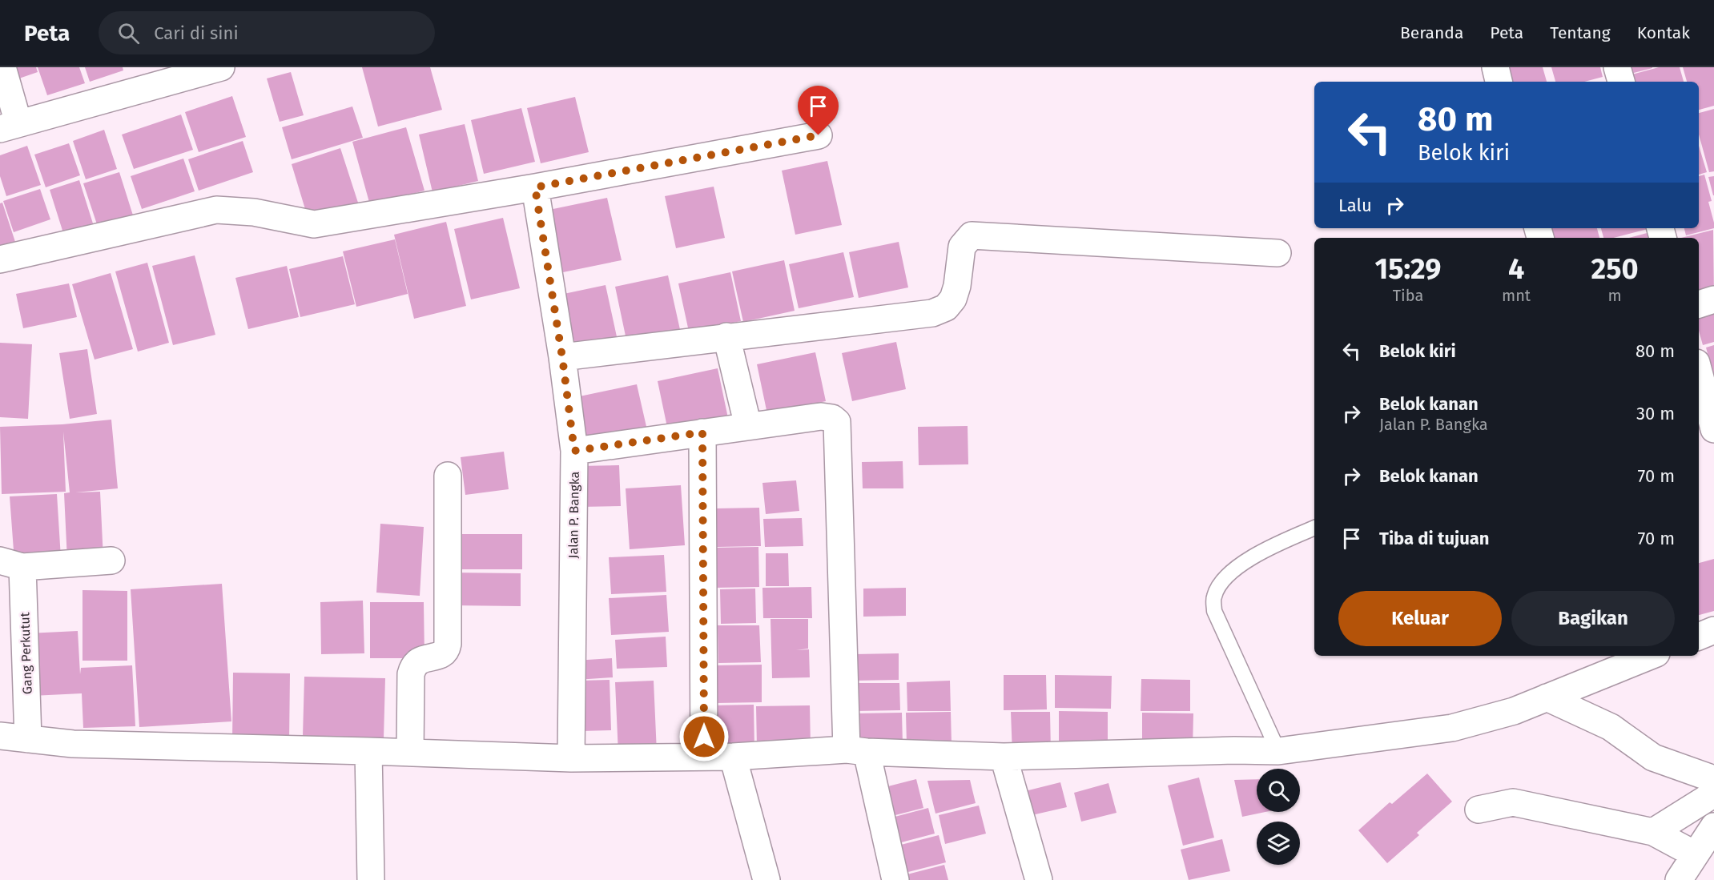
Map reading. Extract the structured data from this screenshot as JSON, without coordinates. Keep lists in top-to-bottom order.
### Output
{
  "streets": {
    "street": ["Jalan P. Bangka", "Gang Perkutut"]
  },
  "page": {
    "header": "Peta",
    "search": "Cari di sini",
    "nav": [
      "Beranda",
      "Peta",
      "Tentang",
      "Kontak"
    ],
    "turn": ["80 m", "Belok kiri"],
    "then": "Lalu",
    "eta": [
      "15:29",
      "Tiba",
      "4",
      "mnt",
      "250",
      "m"
    ],
    "list": [
      {
        "name": "Belok kiri",
        "value": "80 m"
      },
      {
        "name": "Belok kanan",
        "note": "Jalan P. Bangka",
        "value": "30 m"
      },
      {
        "name": "Belok kanan",
        "value": "70 m"
      },
      {
        "name": "Tiba di tujuan",
        "value": "70 m"
      }
    ],
    "buttons": ["Keluar", "Bagikan"]
  }
}
